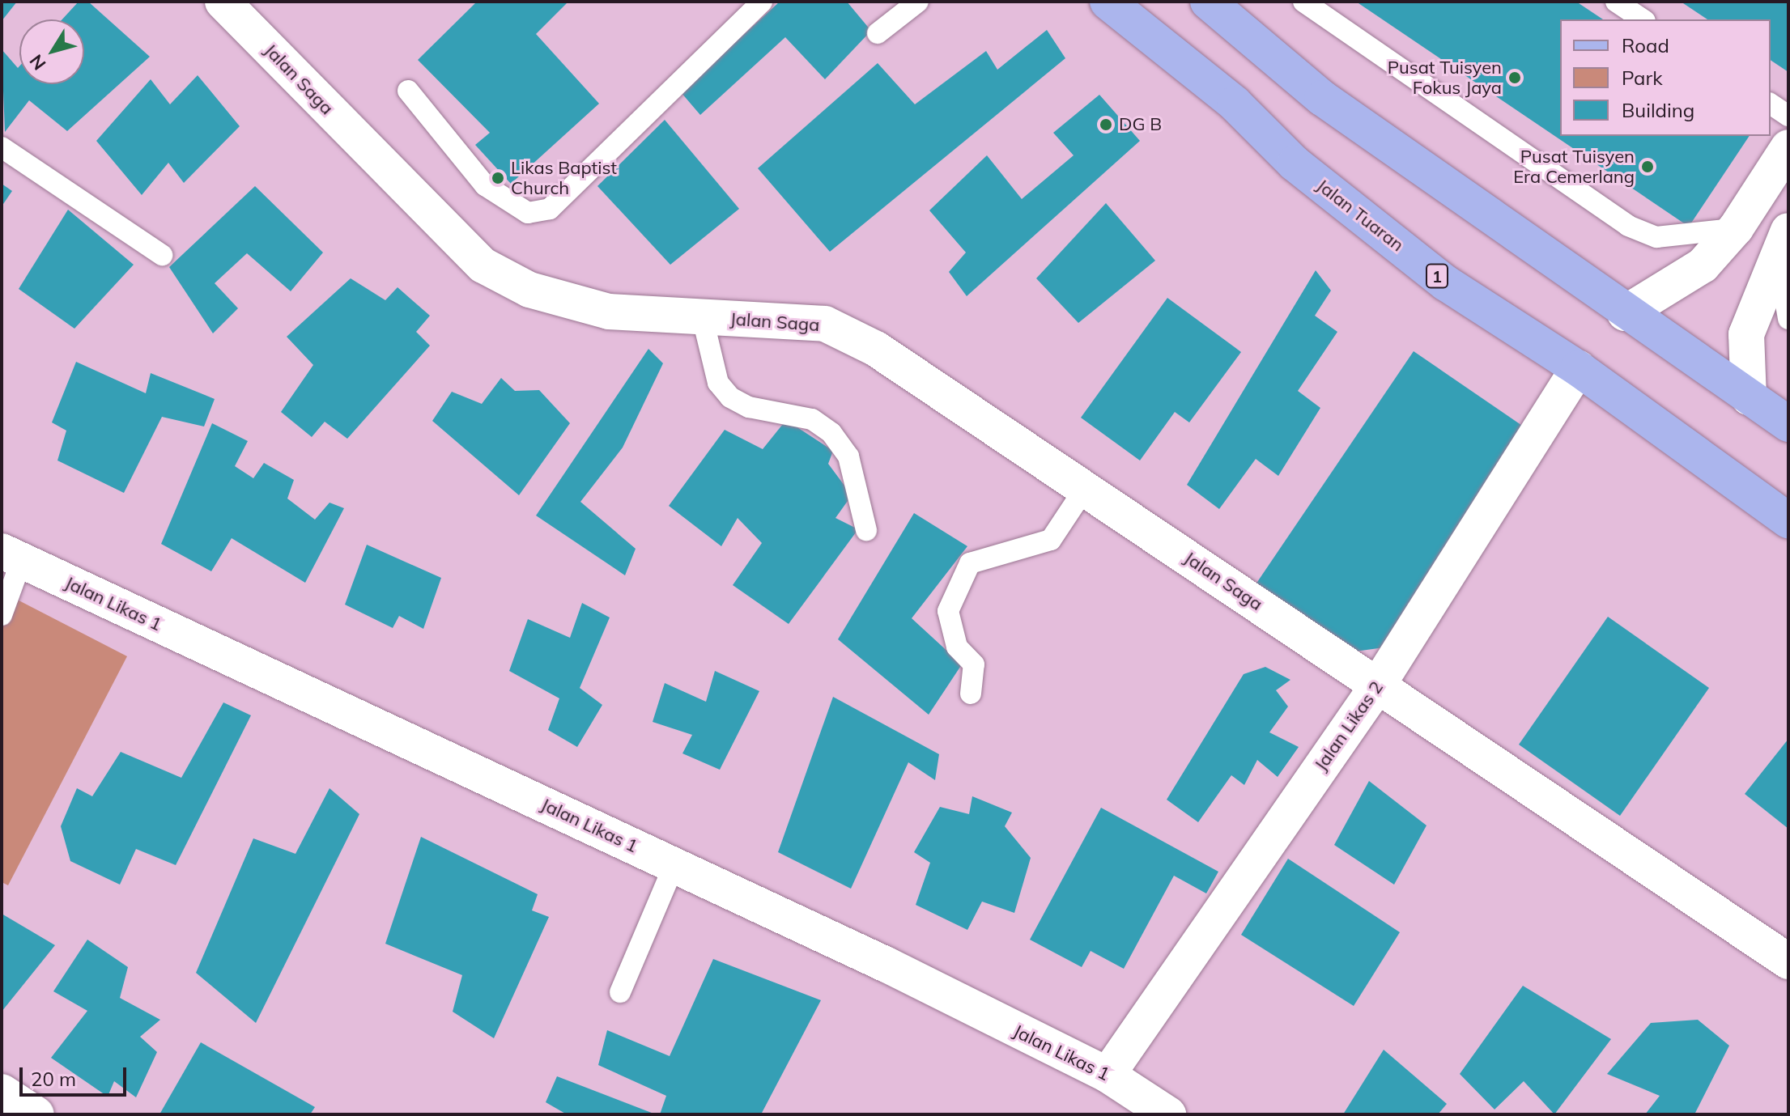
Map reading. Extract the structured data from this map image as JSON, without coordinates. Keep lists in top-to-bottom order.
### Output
{
  "streets": {
    "main road": ["Jalan Tuaran", "1"],
    "street": ["Jalan Saga", "Jalan Likas 1", "Jalan Likas 2"]
  },
  "crossings": [
    ["Jalan Saga", "Jalan Likas 2"],
    ["Jalan Tuaran", "Jalan Likas 2"],
    ["Jalan Likas 1", "Jalan Likas 2"]
  ],
  "places": [
    "Pusat Tuisyen Fokus Jaya",
    "DG B",
    "Pusat Tuisyen Era Cemerlang",
    "Likas Baptist Church"
  ],
  "legend": ["Road", "Park", "Building"],
  "scale_bar": "20 m",
  "north": "bottom left"
}
